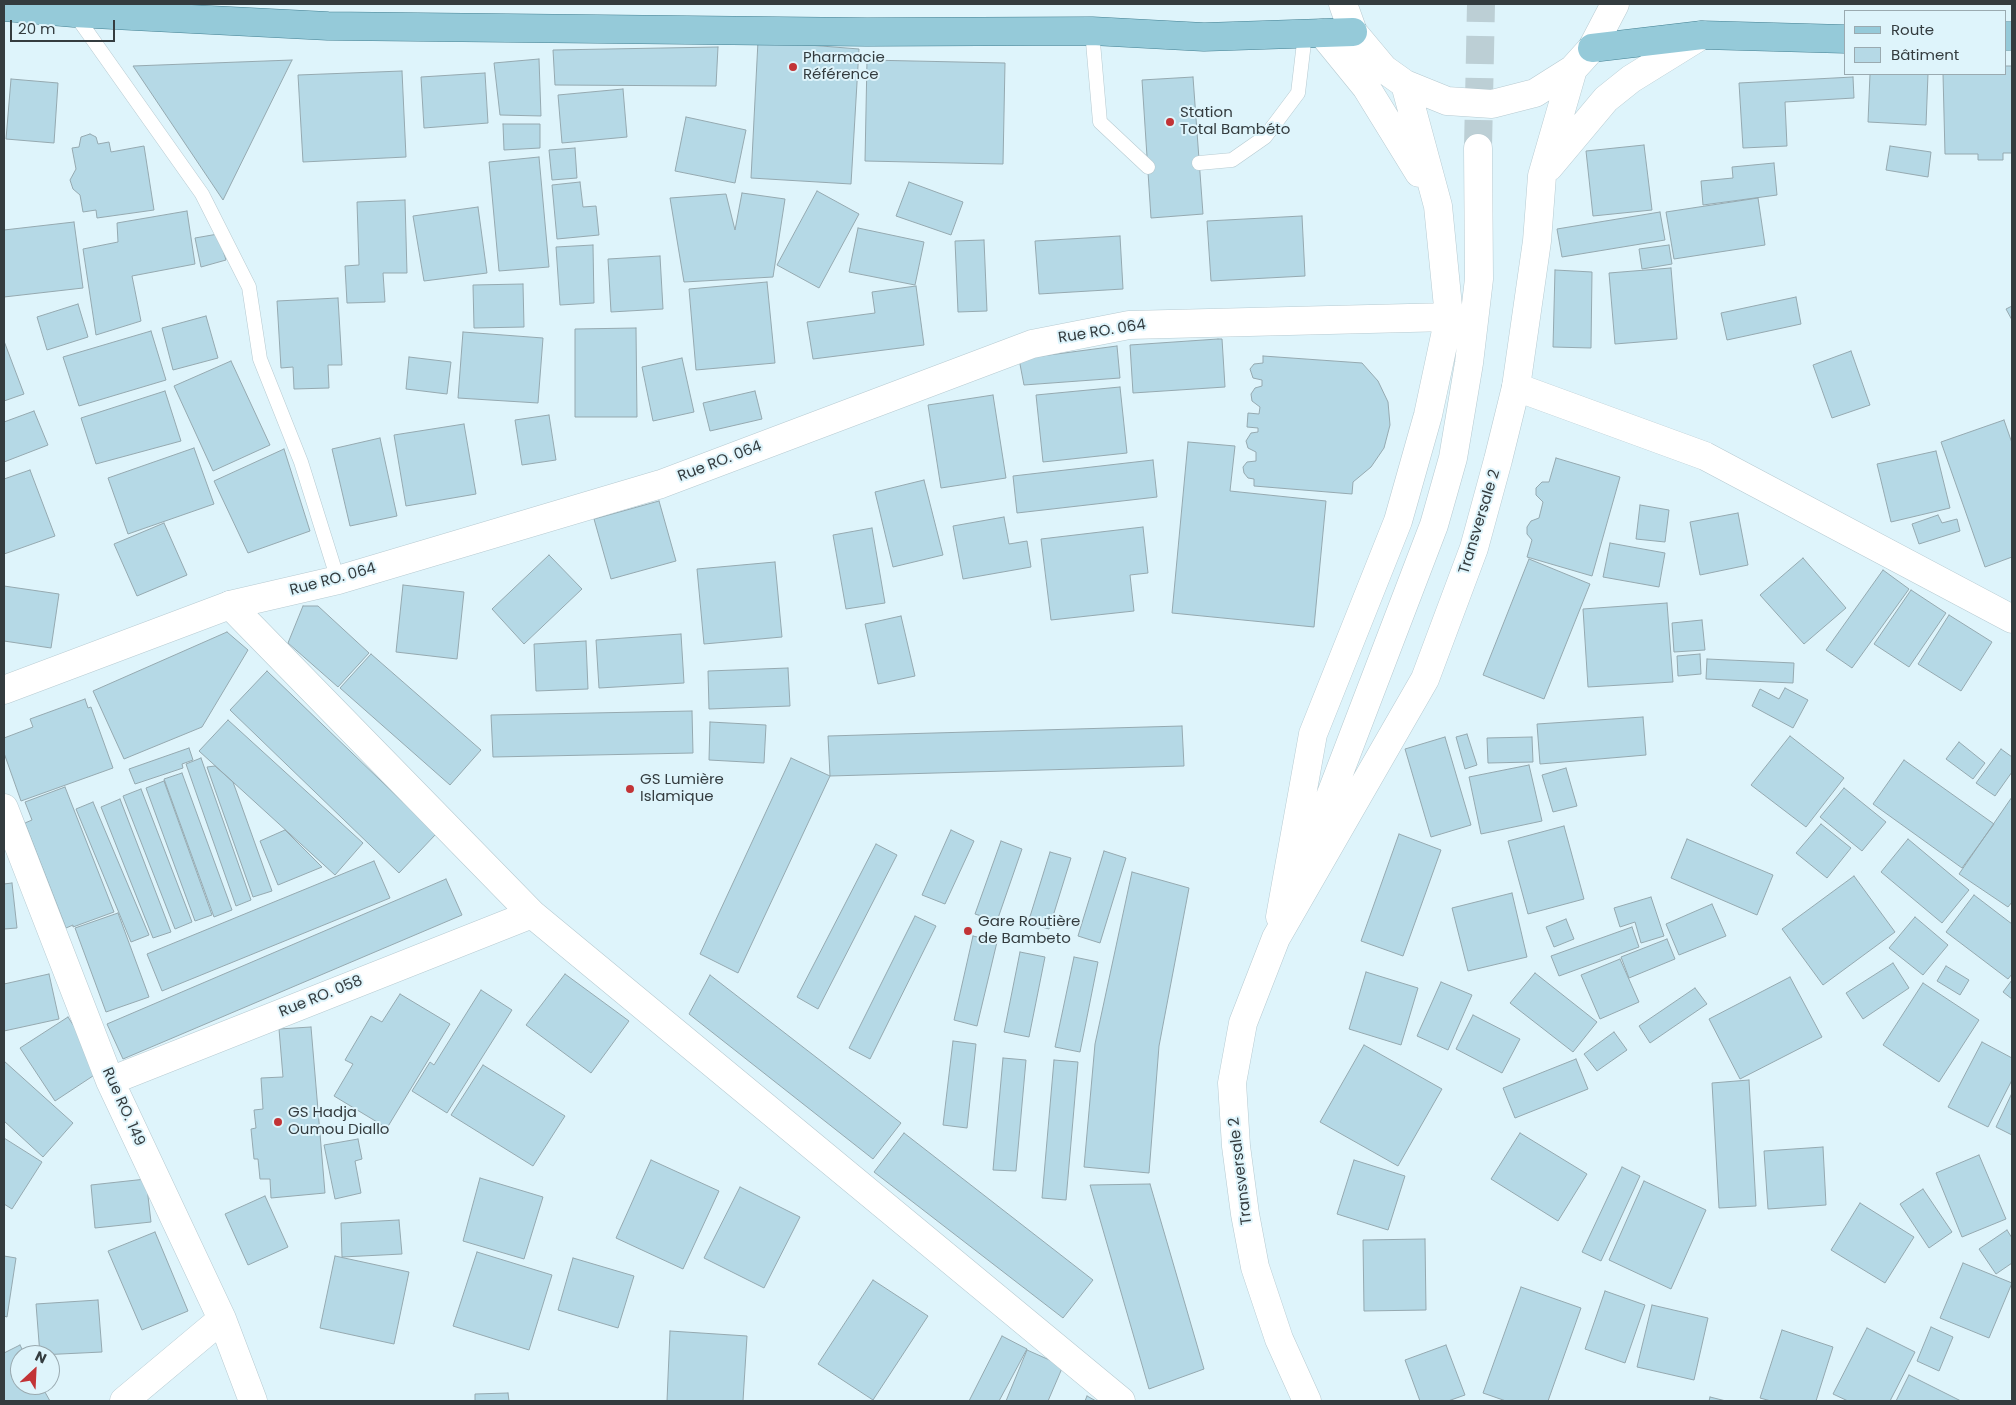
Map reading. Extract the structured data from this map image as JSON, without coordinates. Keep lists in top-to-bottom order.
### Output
{
  "streets": {
    "street": [
      "Rue RO. 064",
      "Transversale 2",
      "Rue RO. 058",
      "Rue RO. 149"
    ]
  },
  "crossings": [
    ["Rue RO. 064", "Transversale 2"],
    ["Rue RO. 058", "Rue RO. 149"]
  ],
  "places": [
    "Pharmacie Référence",
    "Station Total Bambéto",
    "GS Lumière Islamique",
    "Gare Routière de Bambeto",
    "GS Hadja Oumou Diallo"
  ],
  "legend": ["Route", "Bâtiment"],
  "scale_bar": "20 m",
  "north": "top right"
}
